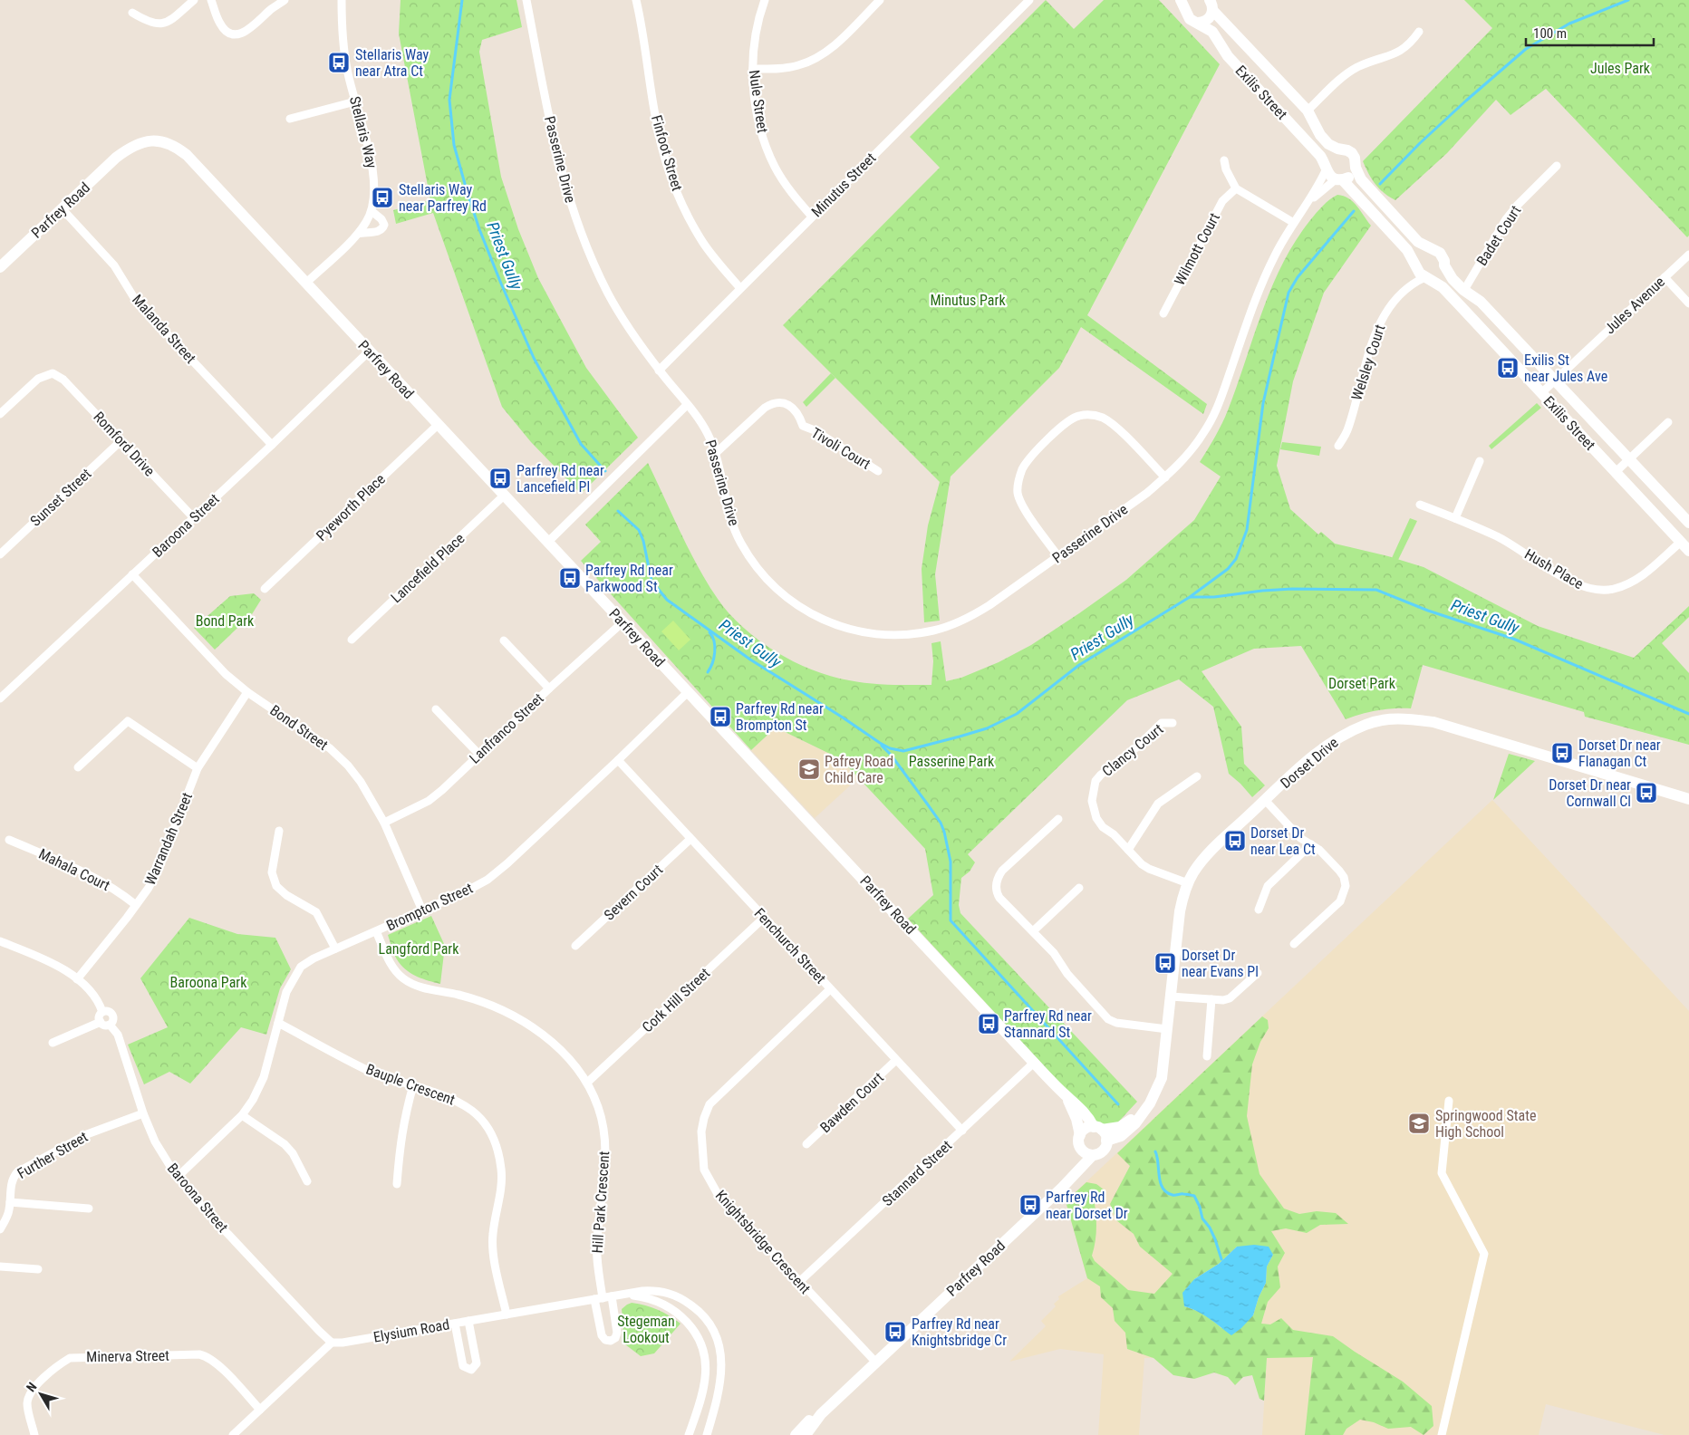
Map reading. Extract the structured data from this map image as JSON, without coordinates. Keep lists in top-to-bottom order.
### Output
{
  "streets": {
    "street": [
      "Exilis Street",
      "Nule Street",
      "Stellaris Way",
      "Finfoot Street",
      "Passerine Drive",
      "Minutus Street",
      "Parfrey Road",
      "Badet Court",
      "Wilmott Court",
      "Jules Avenue",
      "Malanda Street",
      "Welsley Court",
      "Romford Drive",
      "Tivoli Court",
      "Sunset Street",
      "Pyeworth Place",
      "Baroona Street",
      "Lancefield Place",
      "Hush Place",
      "Bond Street",
      "Lanfranco Street",
      "Clancy Court",
      "Dorset Drive",
      "Warrandah Street",
      "Mahala Court",
      "Severn Court",
      "Brompton Street",
      "Fenchurch Street",
      "Cork Hill Street",
      "Bauple Crescent",
      "Bawden Court",
      "Further Street",
      "Stannard Street",
      "Hill Park Crescent",
      "Knightsbridge Crescent",
      "Elysium Road",
      "Minerva Street"
    ]
  },
  "crossings": [
    ["Exilis Street", "Passerine Drive"],
    ["Exilis Street", "Badet Court"],
    ["Exilis Street", "Jules Avenue"],
    ["Exilis Street", "Welsley Court"],
    ["Exilis Street", "Hush Place"],
    ["Nule Street", "Minutus Street"],
    ["Stellaris Way", "Parfrey Road"],
    ["Finfoot Street", "Minutus Street"],
    ["Passerine Drive", "Minutus Street"],
    ["Passerine Drive", "Tivoli Court"],
    ["Parfrey Road", "Malanda Street"],
    ["Parfrey Road", "Pyeworth Place"],
    ["Parfrey Road", "Baroona Street"],
    ["Parfrey Road", "Lancefield Place"],
    ["Parfrey Road", "Lanfranco Street"],
    ["Parfrey Road", "Dorset Drive"],
    ["Parfrey Road", "Brompton Street"],
    ["Parfrey Road", "Stannard Street"],
    ["Parfrey Road", "Knightsbridge Crescent"],
    ["Malanda Street", "Baroona Street"],
    ["Romford Drive", "Sunset Street"],
    ["Romford Drive", "Baroona Street"],
    ["Baroona Street", "Bond Street"],
    ["Baroona Street", "Warrandah Street"],
    ["Baroona Street", "Brompton Street"],
    ["Baroona Street", "Further Street"],
    ["Baroona Street", "Elysium Road"],
    ["Bond Street", "Lanfranco Street"],
    ["Bond Street", "Warrandah Street"],
    ["Bond Street", "Brompton Street"],
    ["Clancy Court", "Dorset Drive"],
    ["Warrandah Street", "Mahala Court"],
    ["Severn Court", "Fenchurch Street"],
    ["Brompton Street", "Fenchurch Street"],
    ["Brompton Street", "Bauple Crescent"],
    ["Brompton Street", "Hill Park Crescent"],
    ["Fenchurch Street", "Cork Hill Street"],
    ["Fenchurch Street", "Bawden Court"],
    ["Fenchurch Street", "Stannard Street"],
    ["Fenchurch Street", "Knightsbridge Crescent"],
    ["Cork Hill Street", "Hill Park Crescent"],
    ["Bauple Crescent", "Elysium Road"],
    ["Stannard Street", "Knightsbridge Crescent"],
    ["Hill Park Crescent", "Elysium Road"]
  ],
  "water": ["Priest Gully"],
  "parks": [
    "Jules Park",
    "Minutus Park",
    "Bond Park",
    "Dorset Park",
    "Passerine Park",
    "Langford Park",
    "Baroona Park",
    "Stegeman Lookout"
  ],
  "places": {
    "bus stop": [
      "Stellaris Way near Atra Ct",
      "Stellaris Way near Parfrey Rd",
      "Exilis St near Jules Ave",
      "Parfrey Rd near Lancefield Pl",
      "Parfrey Rd near Parkwood St",
      "Parfrey Rd near Brompton St",
      "Dorset Dr near Flanagan Ct",
      "Dorset Dr near Cornwall Cl",
      "Dorset Dr near Lea Ct",
      "Dorset Dr near Evans Pl",
      "Parfrey Rd near Stannard St",
      "Parfrey Rd near Dorset Dr",
      "Parfrey Rd near Knightsbridge Cr"
    ],
    "school or university": ["Pafrey Road Child Care", "Springwood State High School"]
  },
  "scale_bar": "100 m",
  "north": "top left"
}
